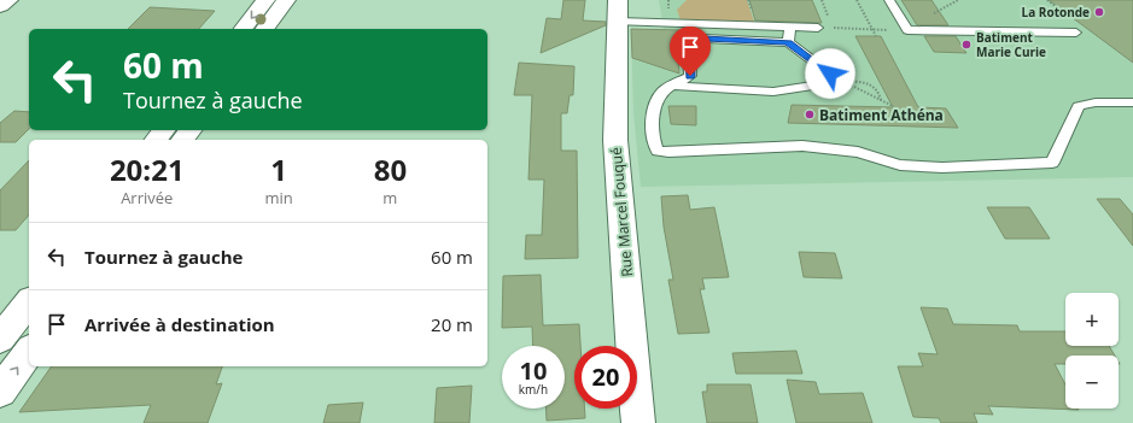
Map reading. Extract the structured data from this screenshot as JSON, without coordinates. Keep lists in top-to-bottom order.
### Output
{
  "streets": {
    "street": ["Rue Marcel Fouqué"]
  },
  "places": ["La Rotonde", "Batiment Marie Curie", "Batiment Athéna"],
  "page": {
    "turn": ["60 m", "Tournez à gauche"],
    "eta": [
      "20:21",
      "Arrivée",
      "1",
      "min",
      "80",
      "m"
    ],
    "list": [
      {
        "name": "Tournez à gauche",
        "value": "60 m"
      },
      {
        "name": "Arrivée à destination",
        "value": "20 m"
      }
    ],
    "map_buttons": ["+", "−"],
    "speed": "10 km/h",
    "limit": "20"
  }
}
